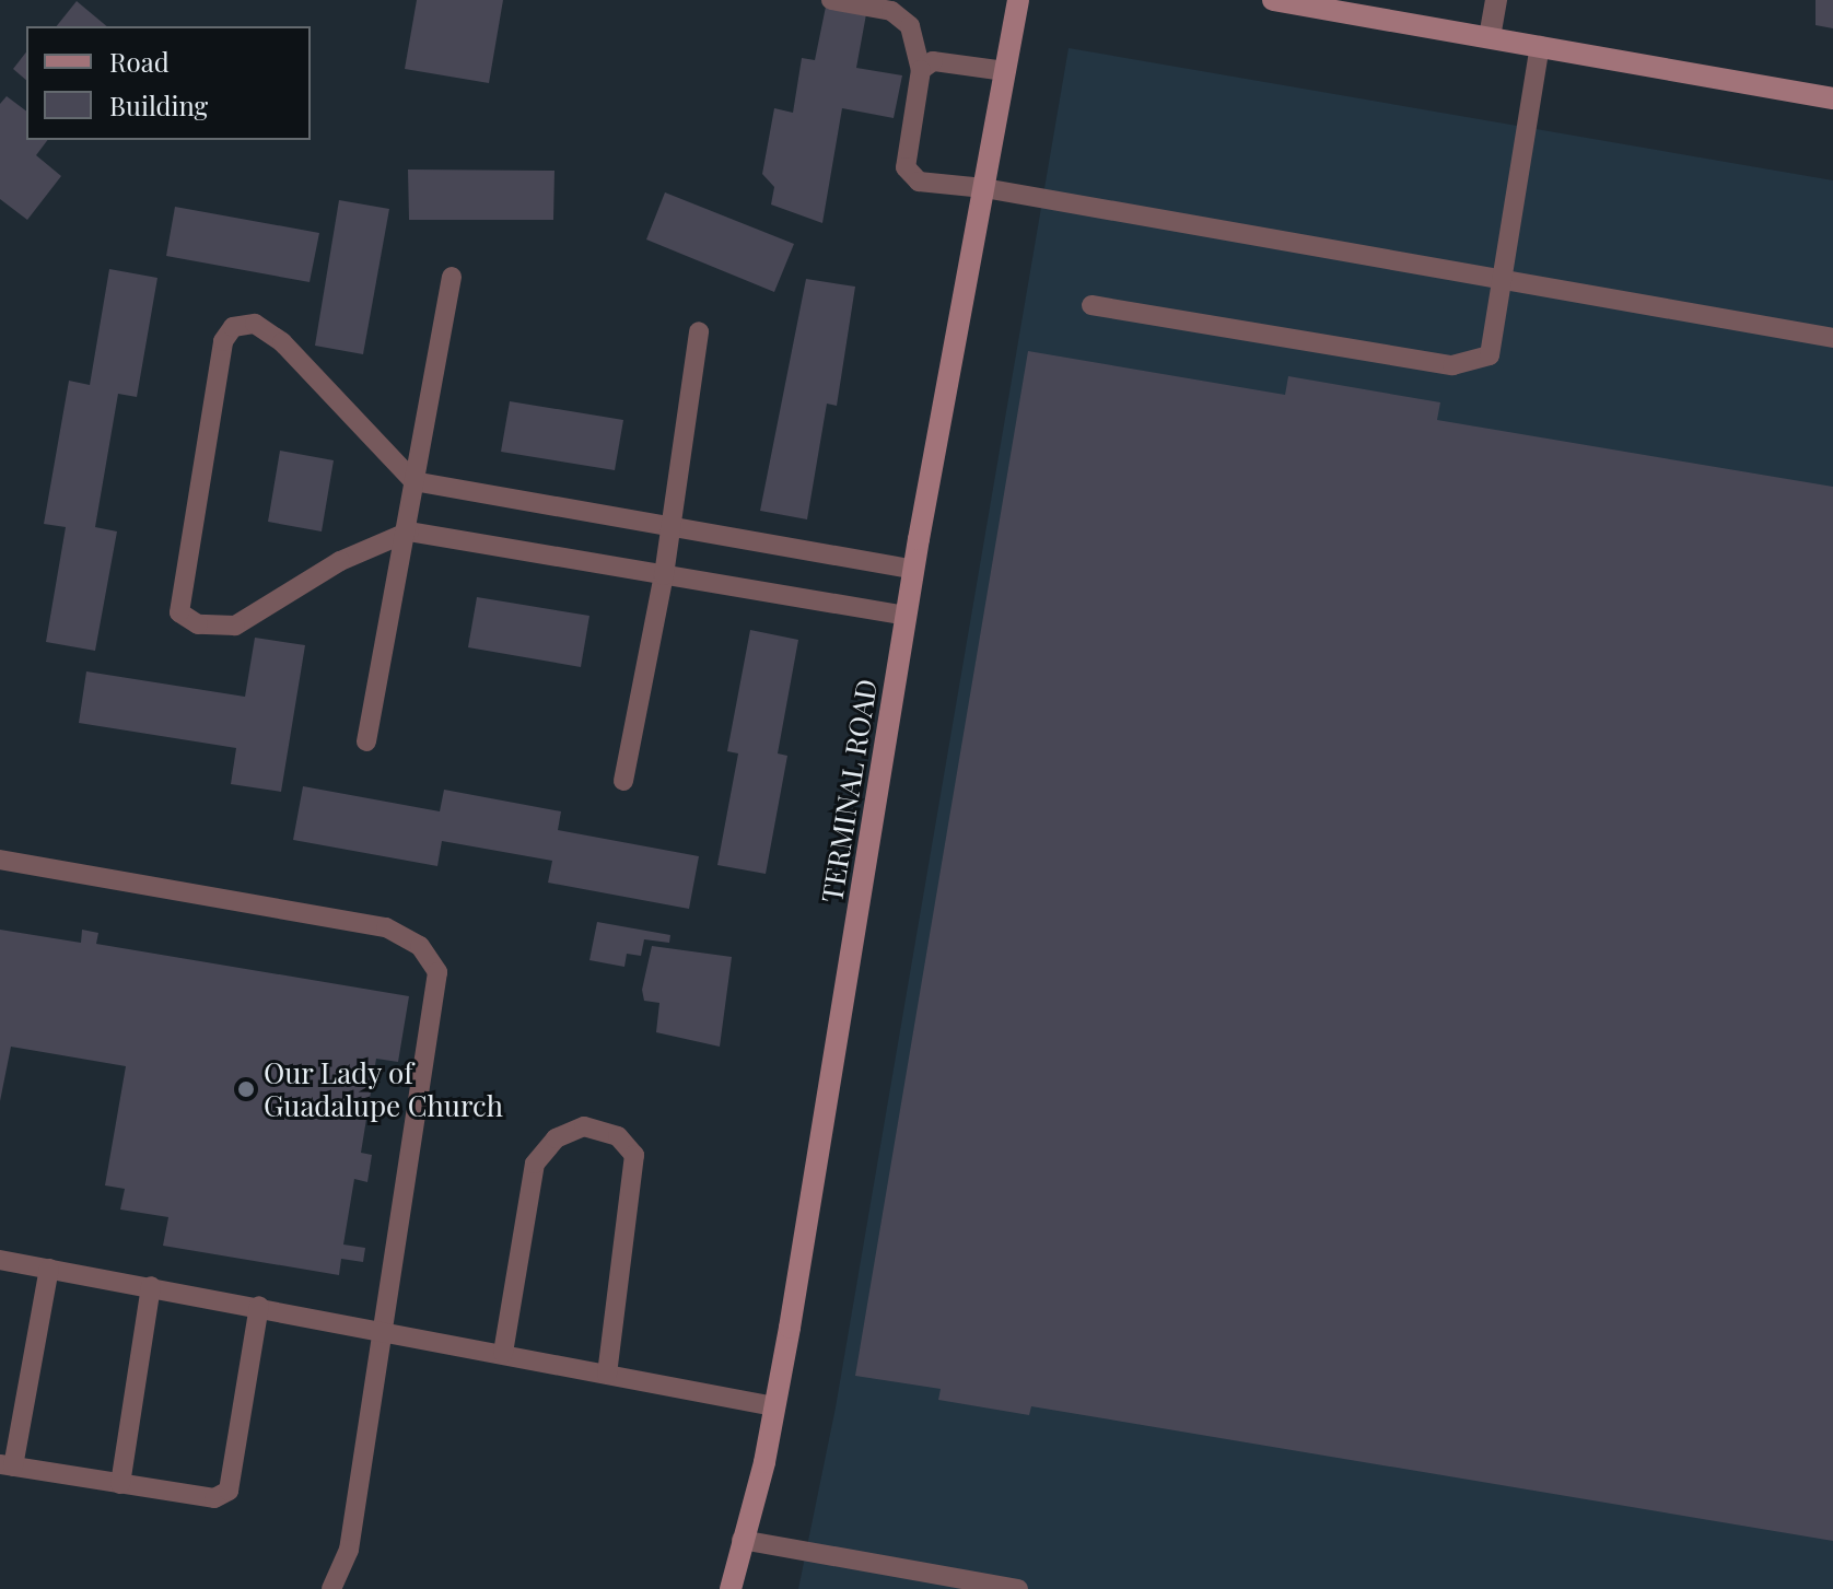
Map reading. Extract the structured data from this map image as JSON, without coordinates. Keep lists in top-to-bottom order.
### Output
{
  "streets": {
    "main road": ["TERMINAL ROAD"]
  },
  "places": ["Our Lady of Guadalupe Church"],
  "legend": ["Road", "Building"]
}
